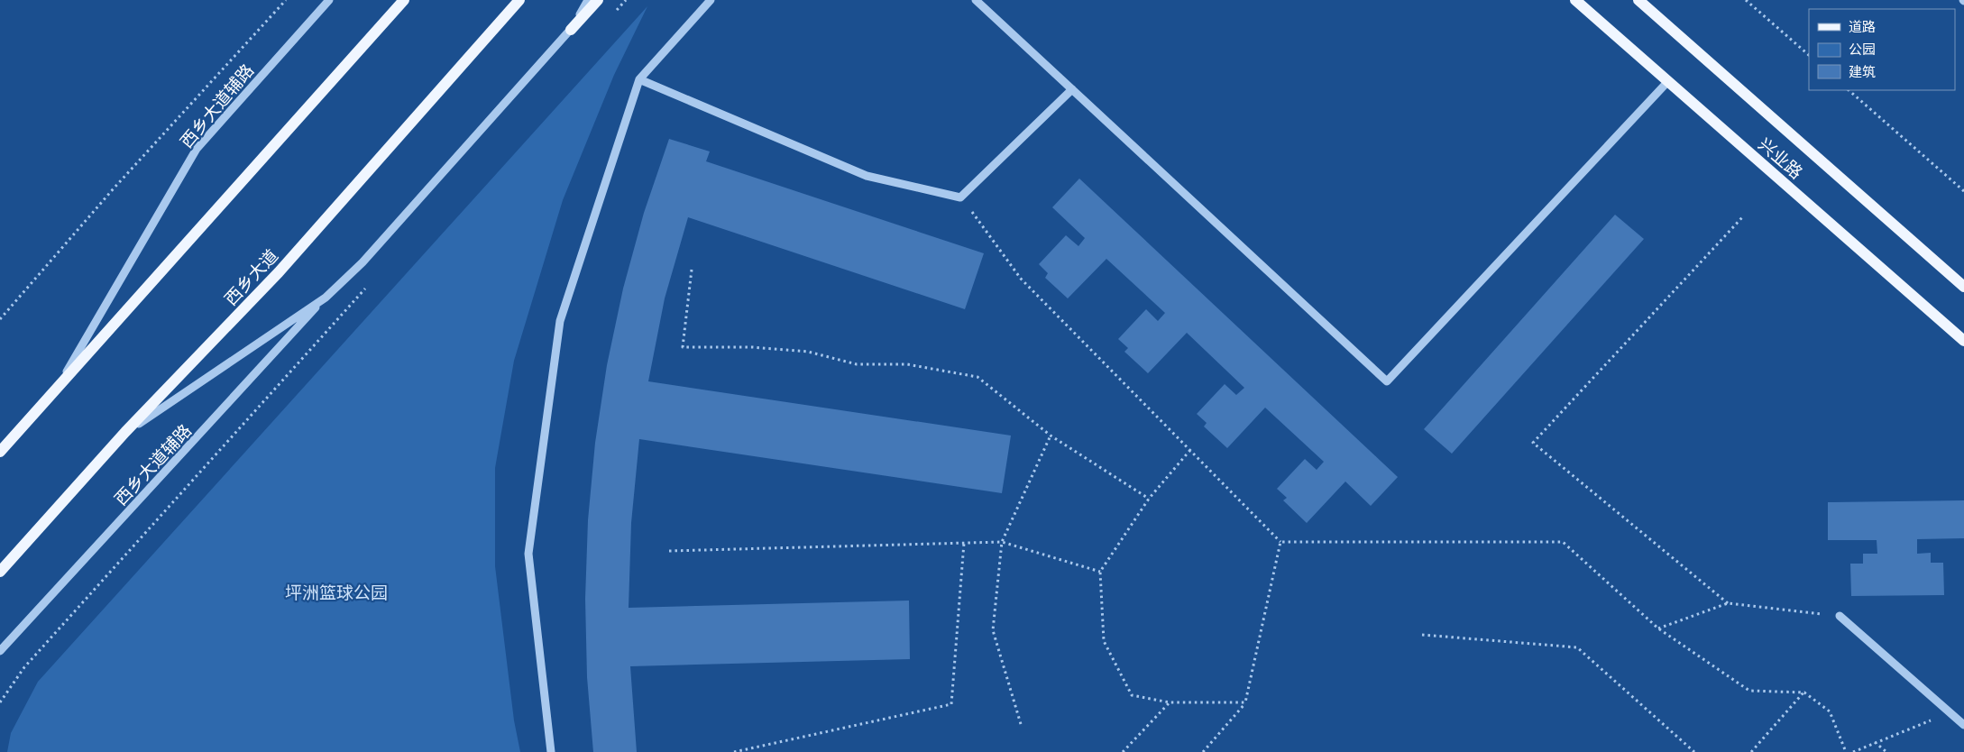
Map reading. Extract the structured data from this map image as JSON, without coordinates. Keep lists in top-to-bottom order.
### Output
{
  "streets": {
    "main road": ["兴业路", "西乡大道"],
    "street": ["西乡大道辅路"]
  },
  "crossings": [
    ["西乡大道辅路", "西乡大道"]
  ],
  "parks": ["坪洲篮球公园"],
  "legend": ["道路", "公园", "建筑"]
}
